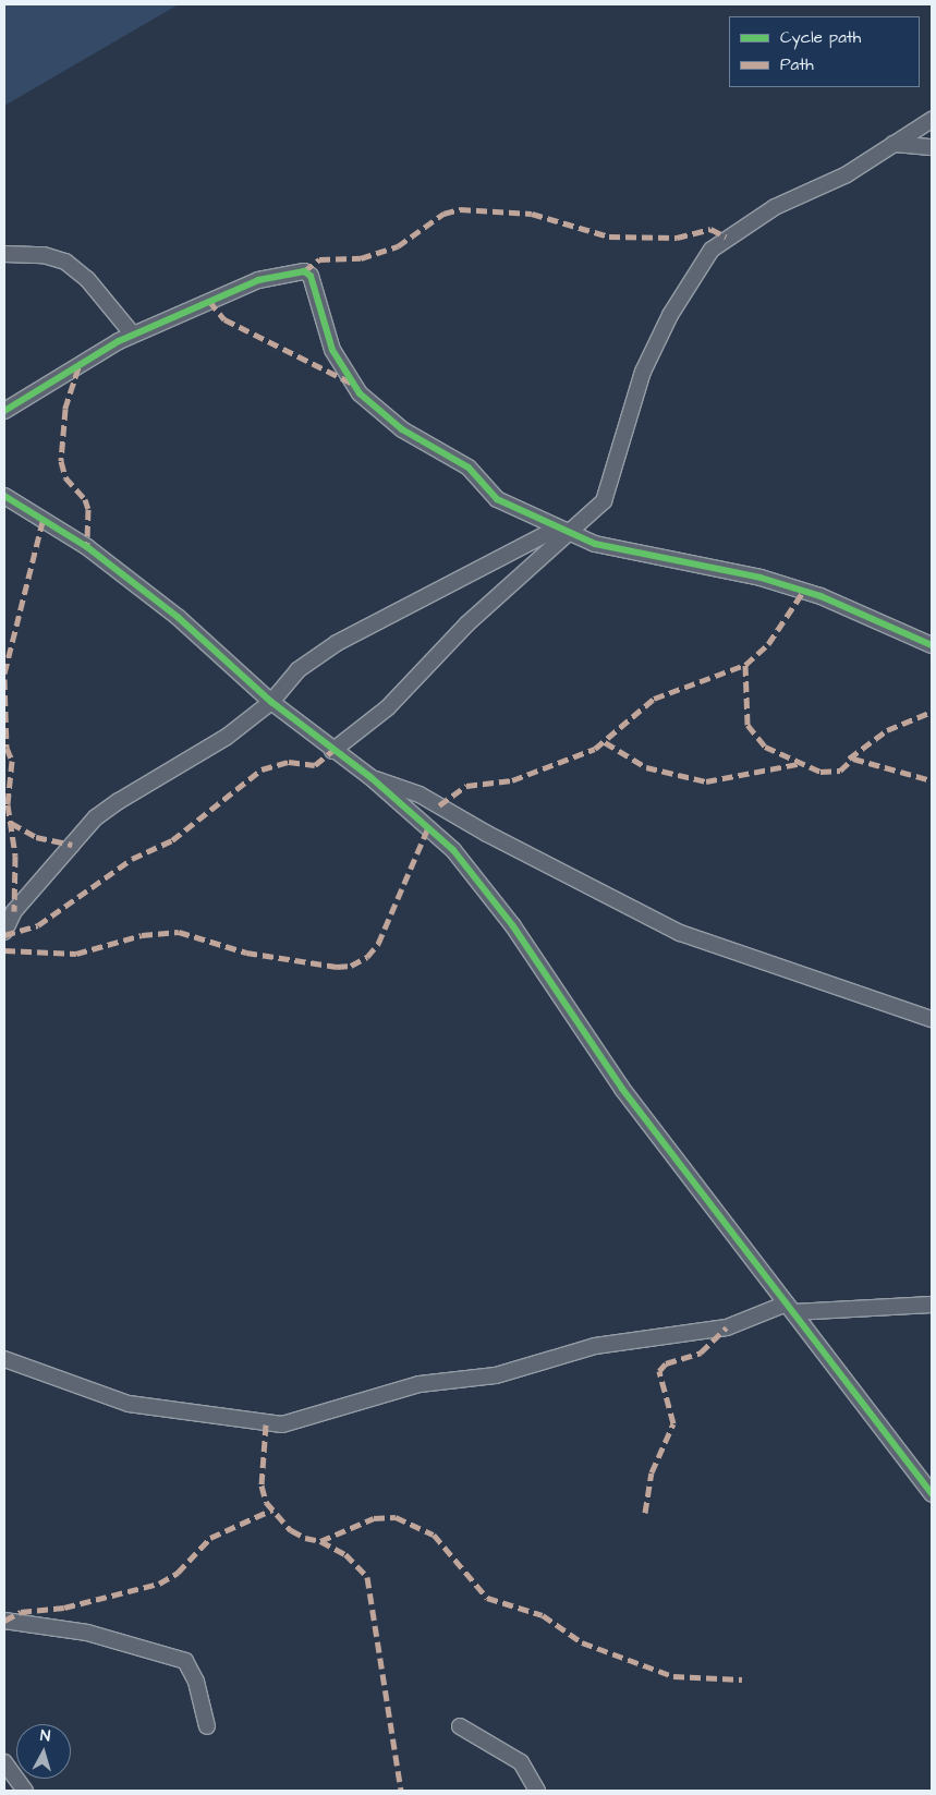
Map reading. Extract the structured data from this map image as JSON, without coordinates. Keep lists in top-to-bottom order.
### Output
{
  "legend": ["Cycle path", "Path"],
  "north": "top"
}
